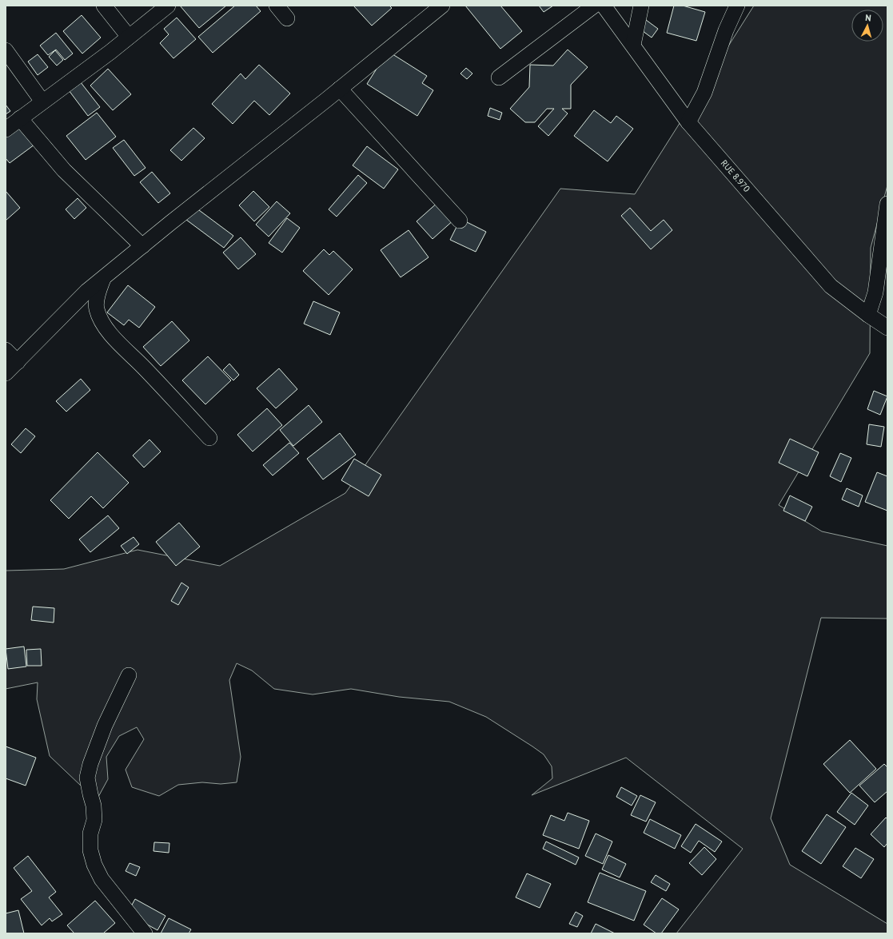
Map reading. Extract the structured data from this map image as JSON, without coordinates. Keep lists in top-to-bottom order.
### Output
{
  "streets": {
    "street": ["RUE 8.970"]
  },
  "north": "top"
}
